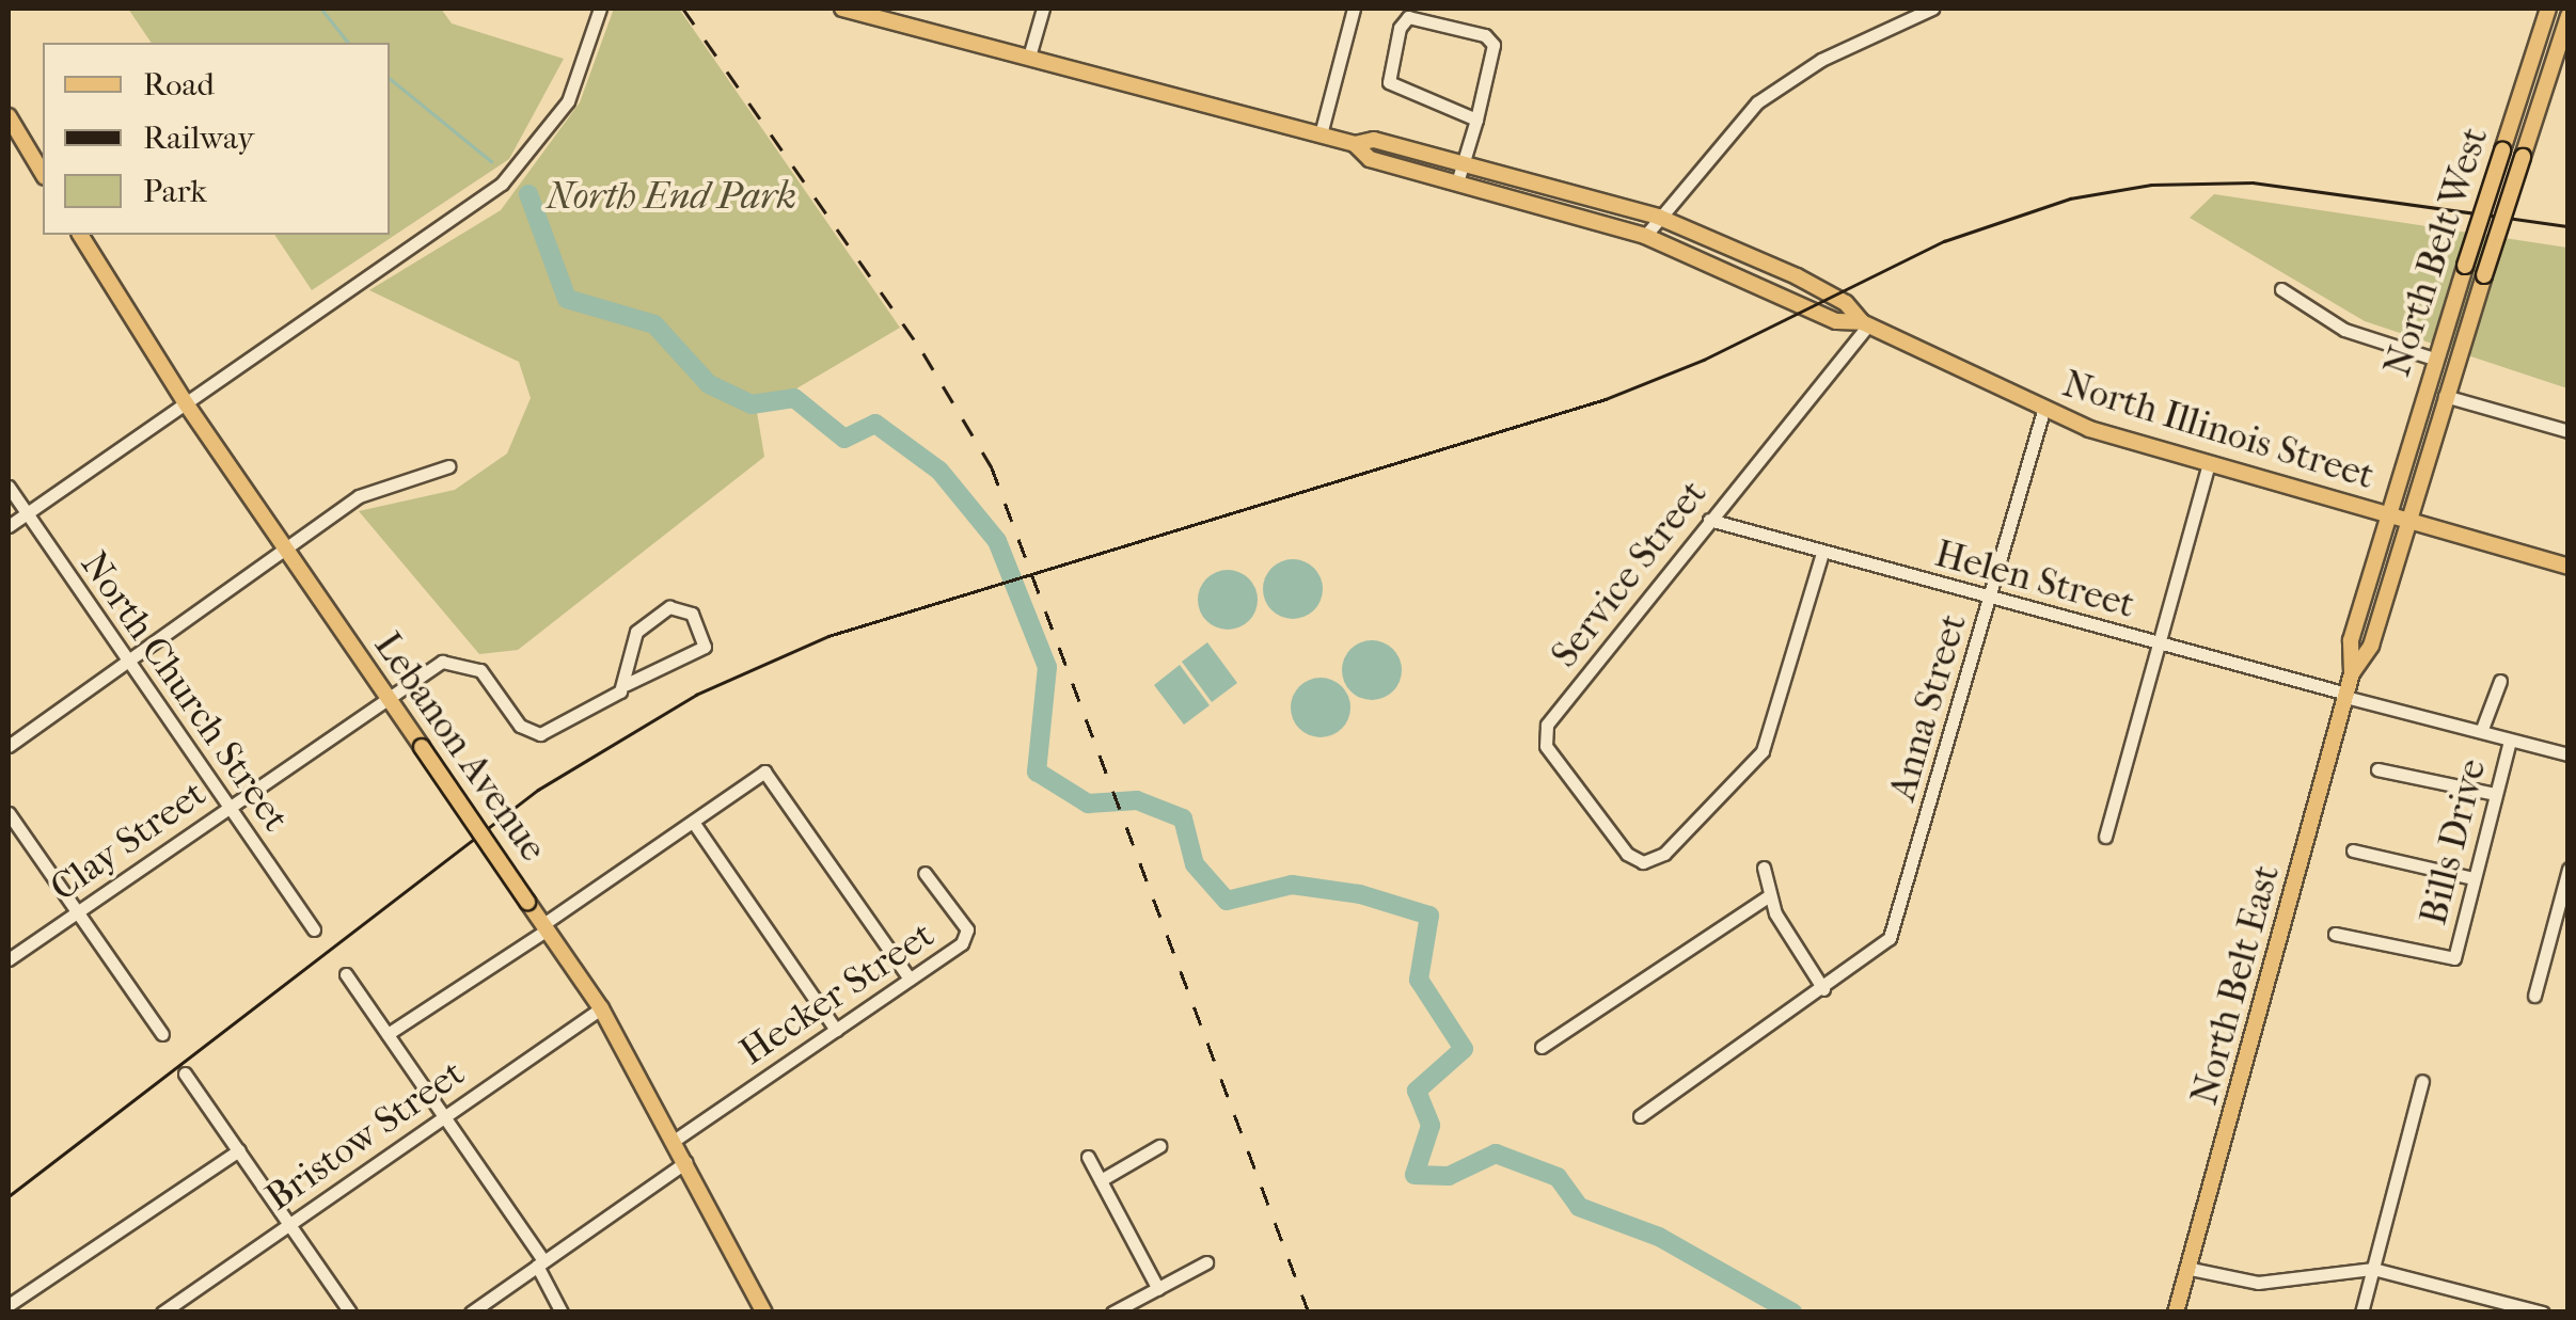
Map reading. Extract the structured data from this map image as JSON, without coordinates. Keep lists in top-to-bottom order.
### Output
{
  "streets": {
    "main road": [
      "North Belt West",
      "North Illinois Street",
      "Lebanon Avenue",
      "North Belt East"
    ],
    "street": [
      "Service Street",
      "Helen Street",
      "North Church Street",
      "Anna Street",
      "Clay Street",
      "Bills Drive",
      "Hecker Street",
      "Bristow Street"
    ]
  },
  "crossings": [
    ["North Belt West", "North Illinois Street"],
    ["North Belt West", "North Belt East"],
    ["North Illinois Street", "Service Street"],
    ["North Illinois Street", "Anna Street"],
    ["North Illinois Street", "North Belt East"],
    ["Service Street", "Helen Street"],
    ["Helen Street", "Anna Street"],
    ["Helen Street", "Bills Drive"],
    ["Helen Street", "North Belt East"],
    ["North Church Street", "Clay Street"],
    ["Lebanon Avenue", "Clay Street"],
    ["Lebanon Avenue", "Hecker Street"],
    ["Lebanon Avenue", "Bristow Street"]
  ],
  "parks": ["North End Park"],
  "legend": ["Road", "Railway", "Park"]
}
